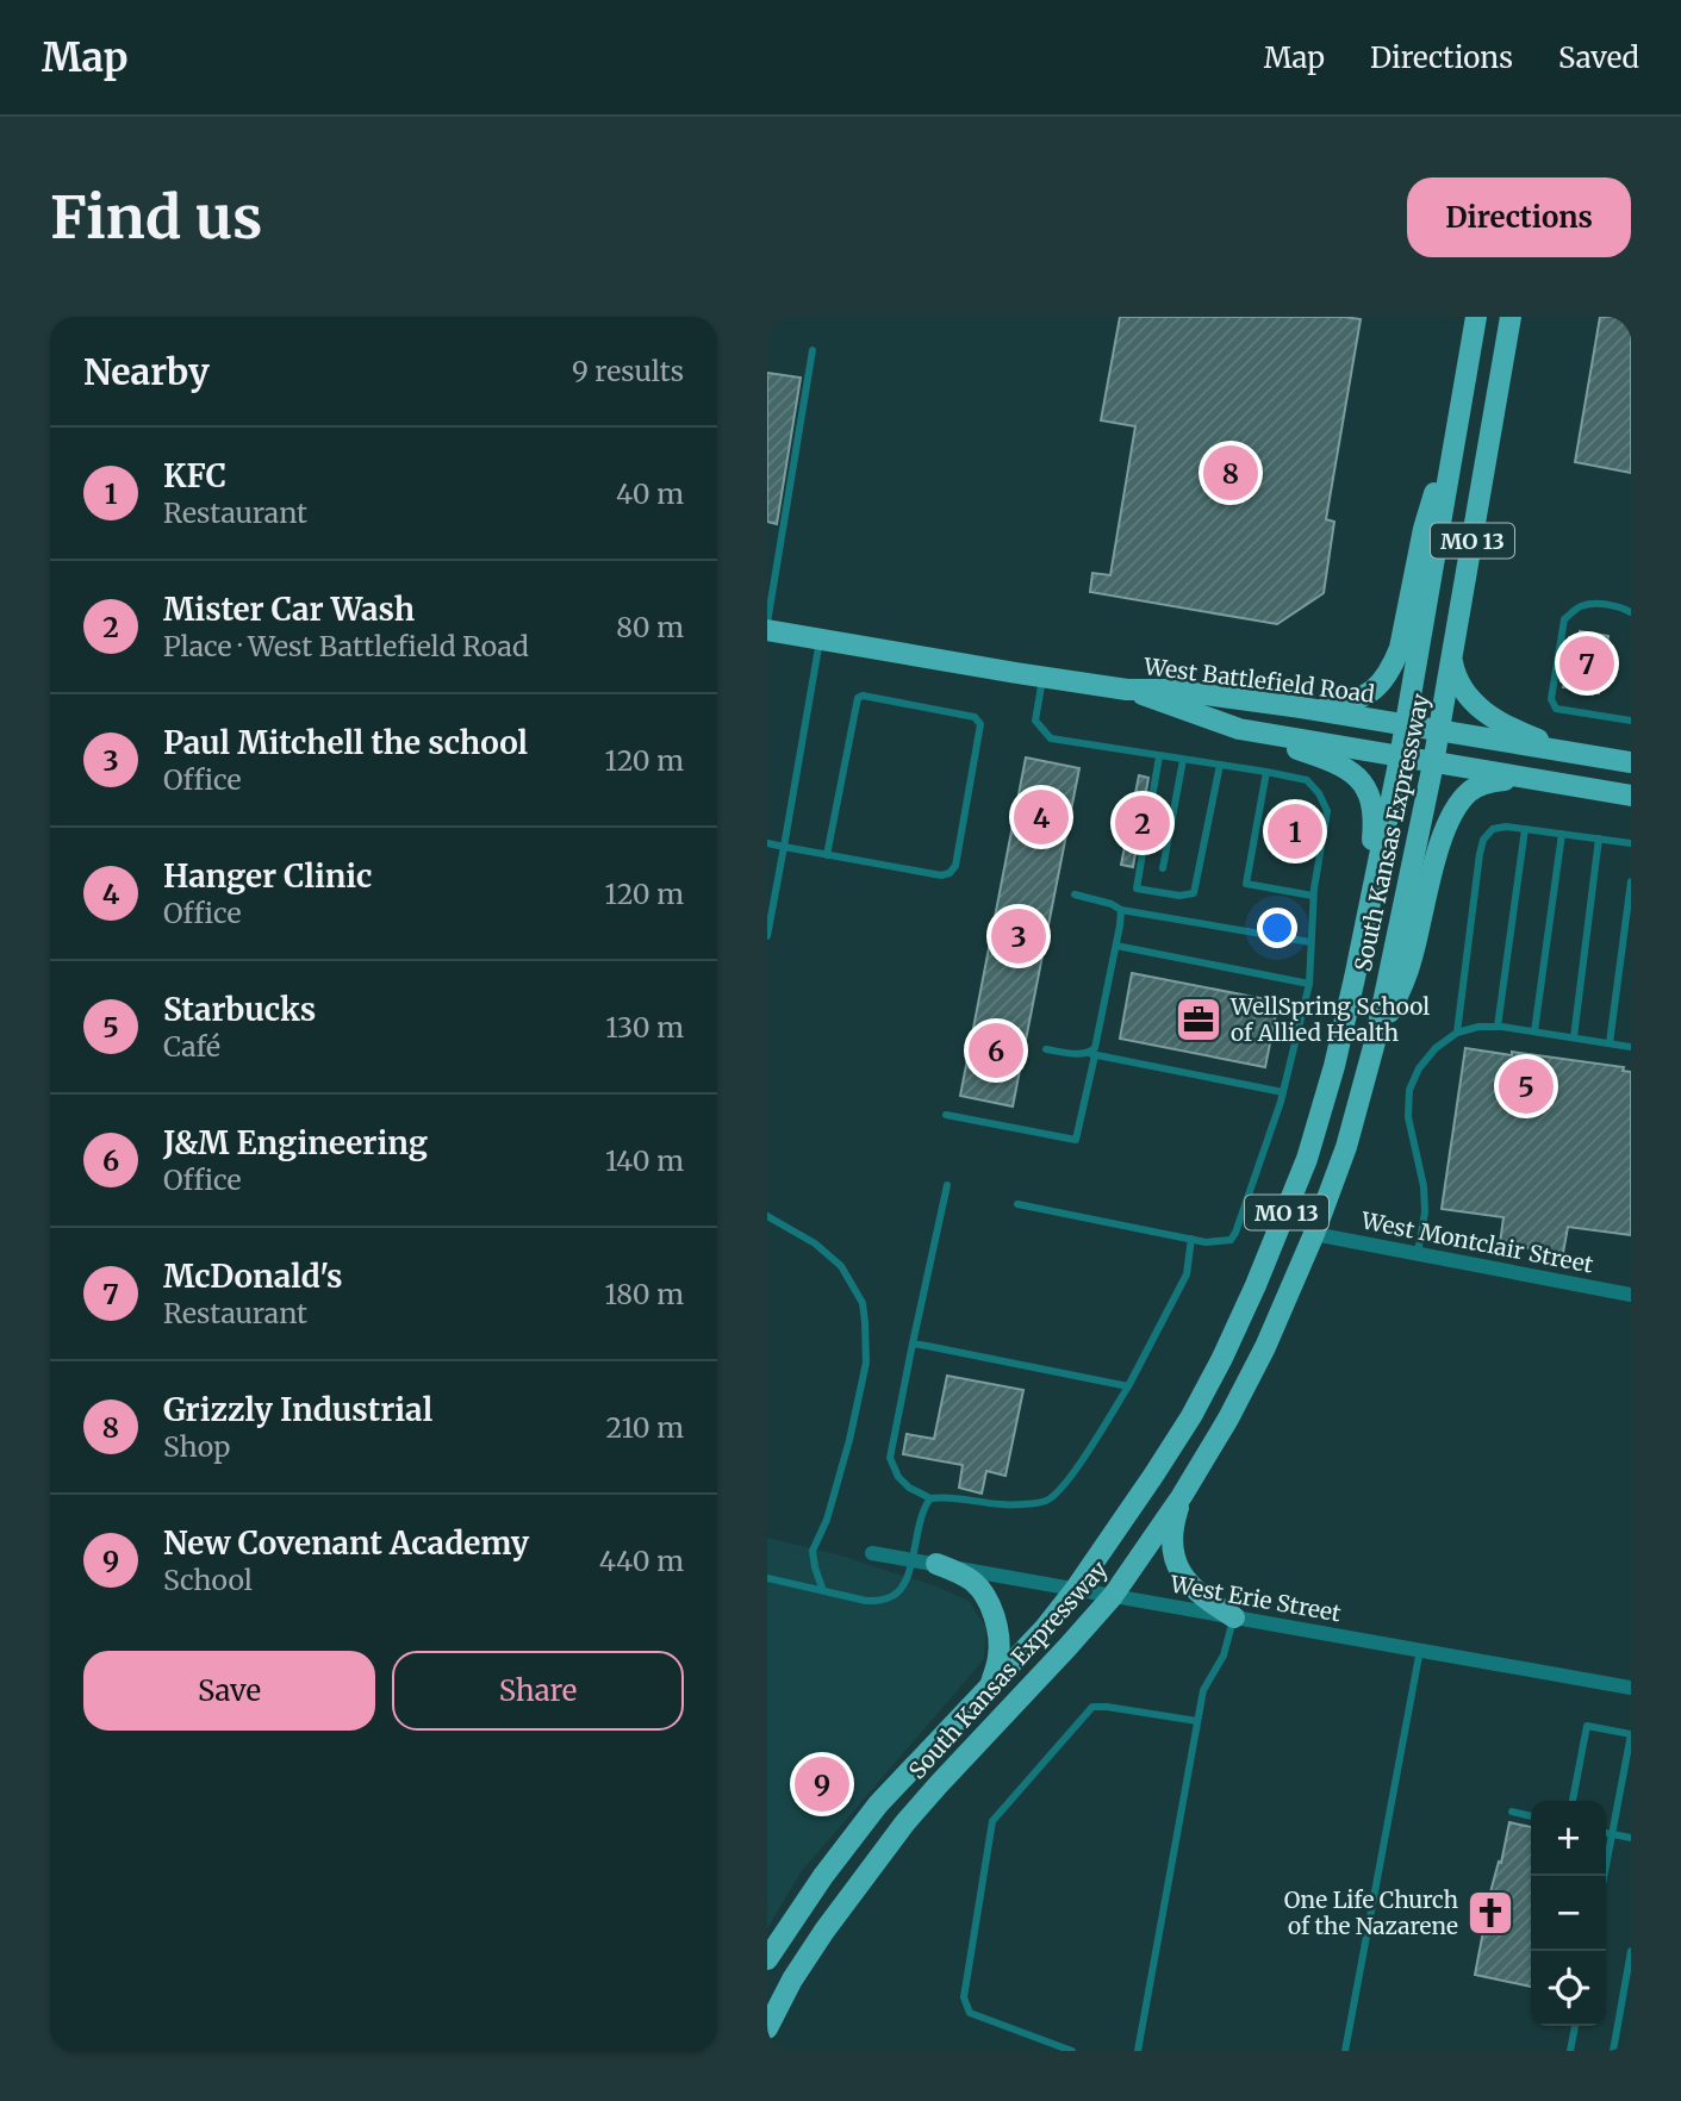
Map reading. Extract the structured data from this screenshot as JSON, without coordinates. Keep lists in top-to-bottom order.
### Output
{
  "streets": {
    "main road": ["MO 13", "West Battlefield Road", "South Kansas Expressway"],
    "street": ["West Montclair Street", "West Erie Street"]
  },
  "crossings": [
    ["West Battlefield Road", "South Kansas Expressway"],
    ["South Kansas Expressway", "West Montclair Street"],
    ["South Kansas Expressway", "West Erie Street"]
  ],
  "places": {
    "office": ["WellSpring School of Allied Health"],
    "church": ["One Life Church of the Nazarene"]
  },
  "page": {
    "header": "Map",
    "nav": ["Map", "Directions", "Saved"],
    "buttons": [
      "Directions",
      ["Save", "Share"]
    ],
    "title": "Find us",
    "heading": ["Nearby", "9 results"],
    "list": [
      {
        "mark": "1",
        "name": "KFC",
        "note": "Restaurant",
        "value": "40 m"
      },
      {
        "mark": "2",
        "name": "Mister Car Wash",
        "note": "Place · West Battlefield Road",
        "value": "80 m"
      },
      {
        "mark": "3",
        "name": "Paul Mitchell the school",
        "note": "Office",
        "value": "120 m"
      },
      {
        "mark": "4",
        "name": "Hanger Clinic",
        "note": "Office",
        "value": "120 m"
      },
      {
        "mark": "5",
        "name": "Starbucks",
        "note": "Café",
        "value": "130 m"
      },
      {
        "mark": "6",
        "name": "J&M Engineering",
        "note": "Office",
        "value": "140 m"
      },
      {
        "mark": "7",
        "name": "McDonald's",
        "note": "Restaurant",
        "value": "180 m"
      },
      {
        "mark": "8",
        "name": "Grizzly Industrial",
        "note": "Shop",
        "value": "210 m"
      },
      {
        "mark": "9",
        "name": "New Covenant Academy",
        "note": "School",
        "value": "440 m"
      }
    ],
    "pins": [
      "8",
      "7",
      "4",
      "2",
      "1",
      "3",
      "6",
      "5",
      "9"
    ],
    "map_buttons": ["+", "−"]
  }
}
